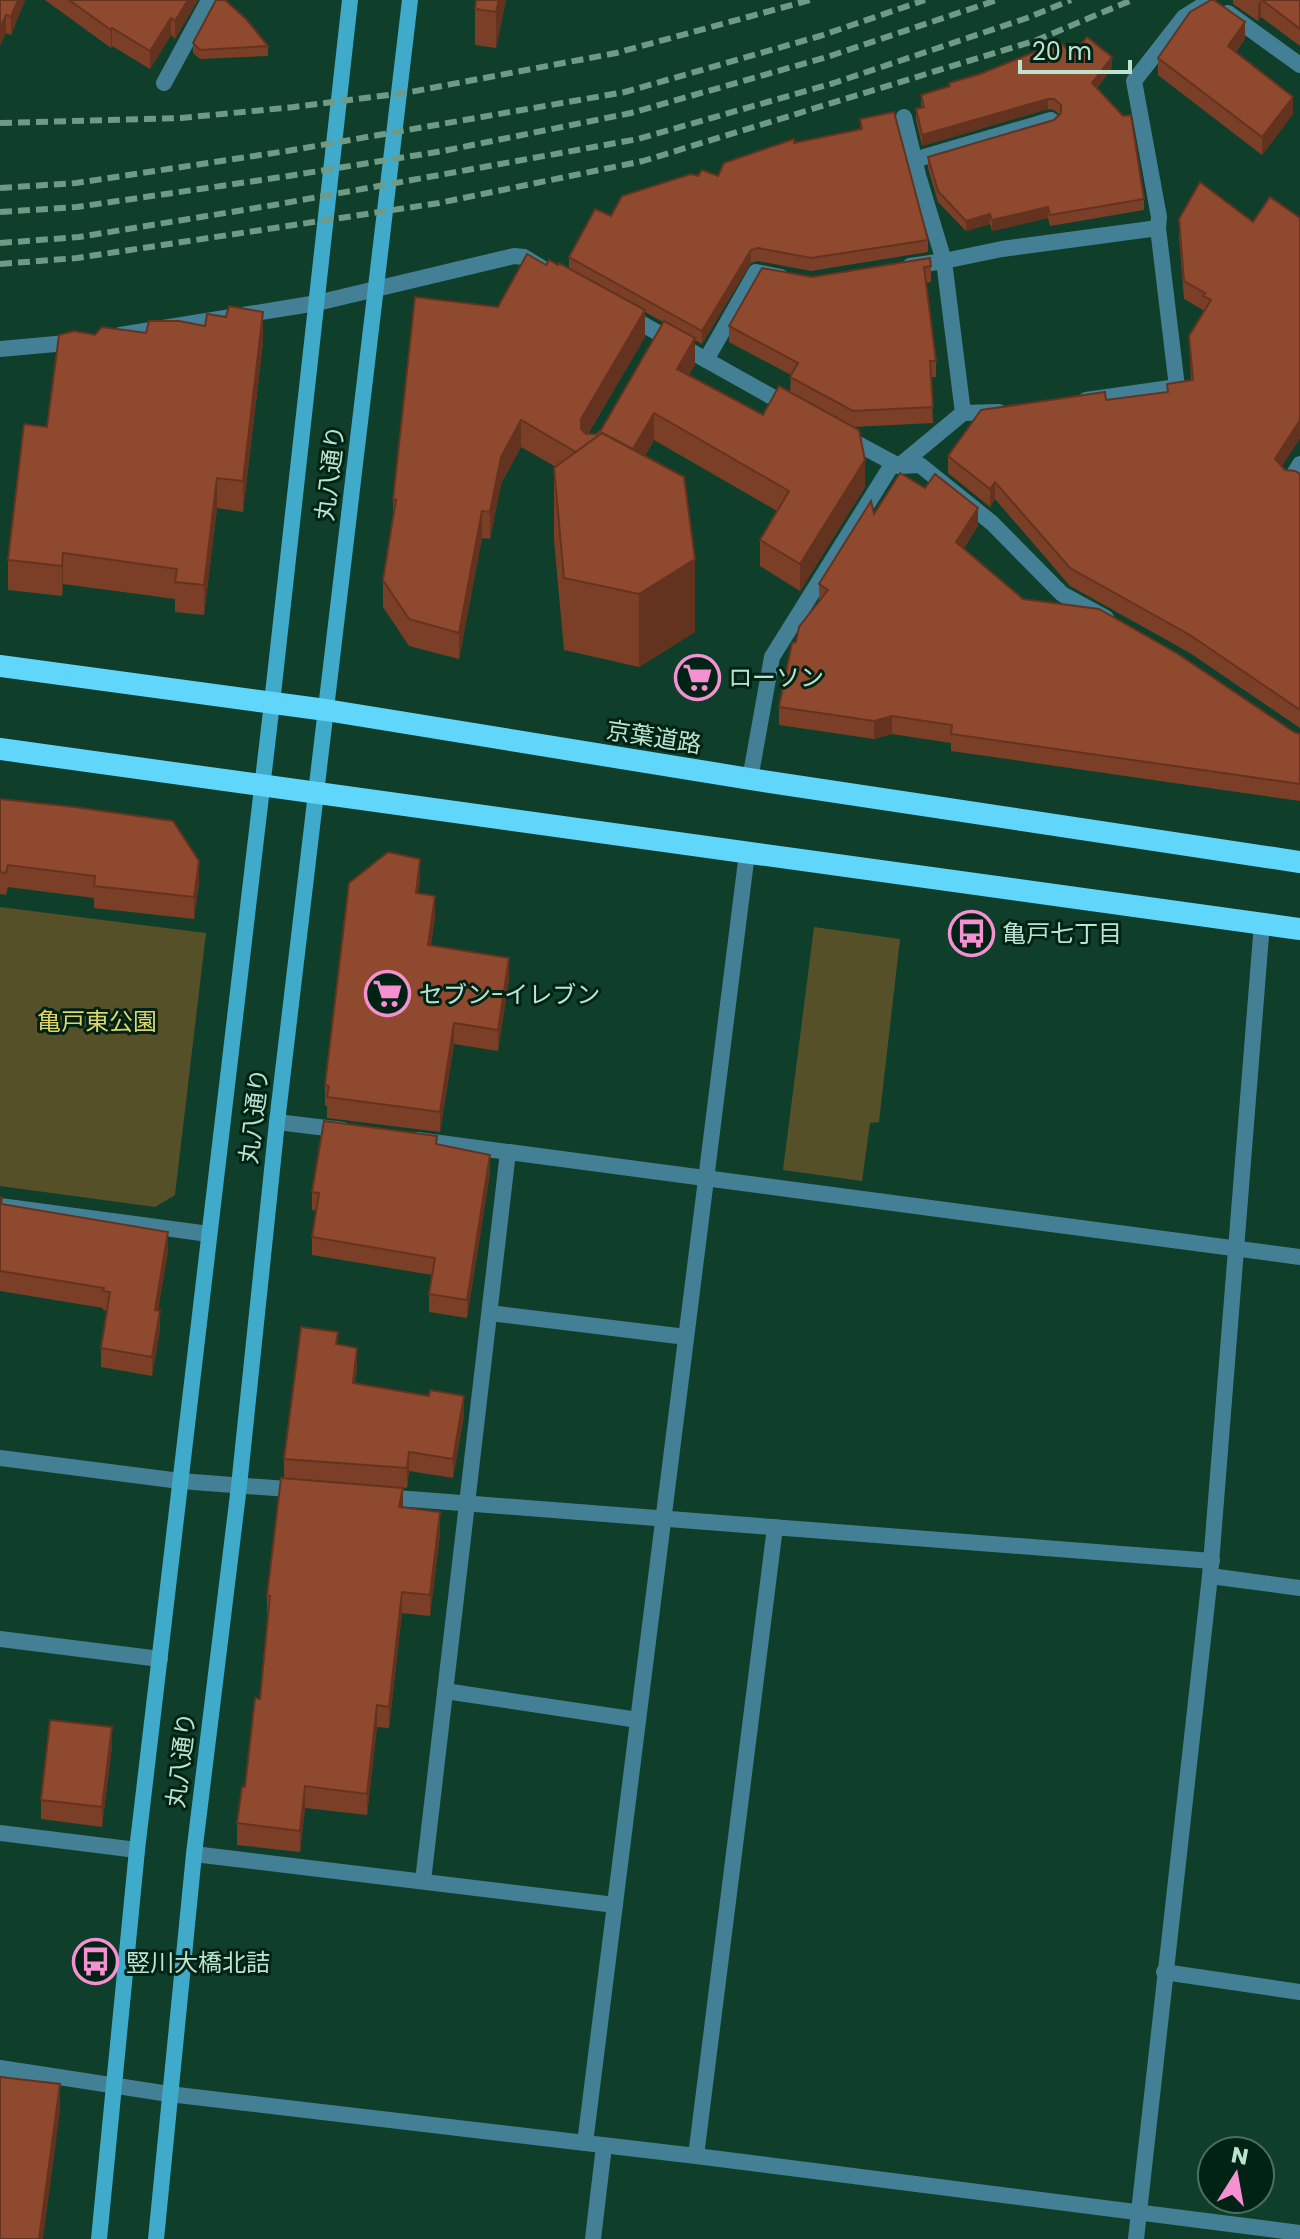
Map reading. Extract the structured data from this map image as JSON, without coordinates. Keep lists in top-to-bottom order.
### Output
{
  "streets": {
    "highway": ["京葉道路"],
    "main road": ["丸八通り"]
  },
  "crossings": [
    ["丸八通り", "京葉道路"]
  ],
  "parks": ["亀戸東公園"],
  "places": {
    "supermarket": ["ローソン", "セブン-イレブン"],
    "bus stop": ["亀戸七丁目", "竪川大橋北詰"]
  },
  "scale_bar": "20 m",
  "north": "top"
}
